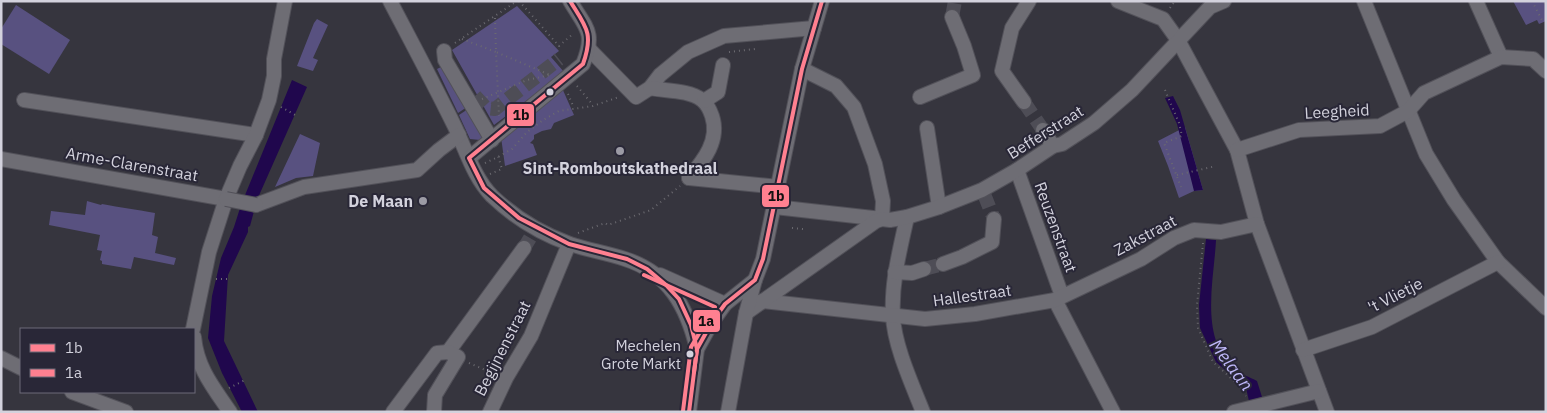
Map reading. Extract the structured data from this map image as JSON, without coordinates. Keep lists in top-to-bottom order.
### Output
{
  "streets": {
    "street": [
      "Leegheid",
      "Befferstraat",
      "Arme-Clarenstraat",
      "Reuzenstraat",
      "Zakstraat",
      "Hallestraat",
      "'t Vlietje",
      "Begijnenstraat"
    ]
  },
  "crossings": [
    ["Befferstraat", "Reuzenstraat"],
    ["Reuzenstraat", "Zakstraat"],
    ["Reuzenstraat", "Hallestraat"],
    ["Zakstraat", "Hallestraat"]
  ],
  "water": ["Melaan"],
  "places": ["Sint-Romboutskathedraal", "De Maan", "Mechelen Grote Markt"],
  "lines": ["transit line 1b", "transit line 1a"],
  "legend": ["1b", "1a"]
}
